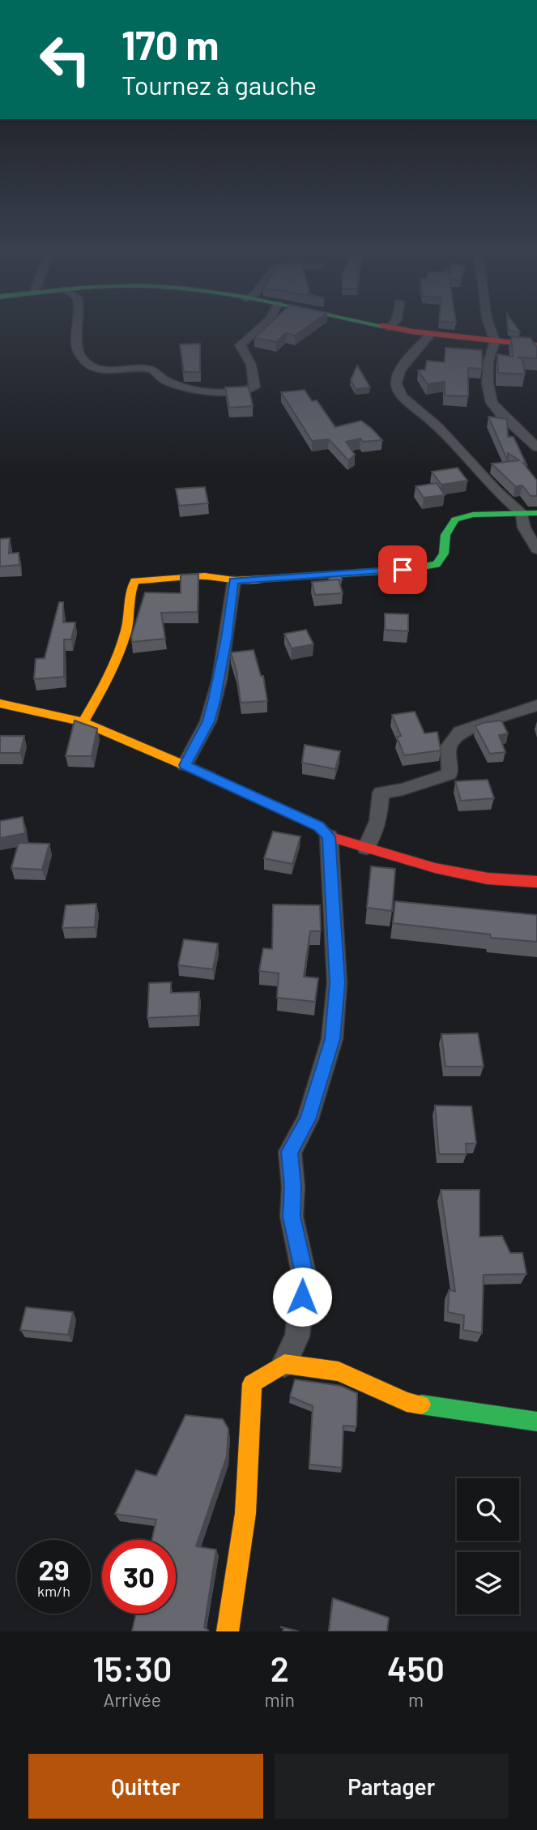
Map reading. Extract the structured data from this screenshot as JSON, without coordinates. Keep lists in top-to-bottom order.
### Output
{
  "page": {
    "turn": ["170 m", "Tournez à gauche"],
    "speed": "29 km/h",
    "limit": "30",
    "eta": [
      "15:30",
      "Arrivée",
      "2",
      "min",
      "450",
      "m"
    ],
    "buttons": ["Quitter", "Partager"]
  }
}
